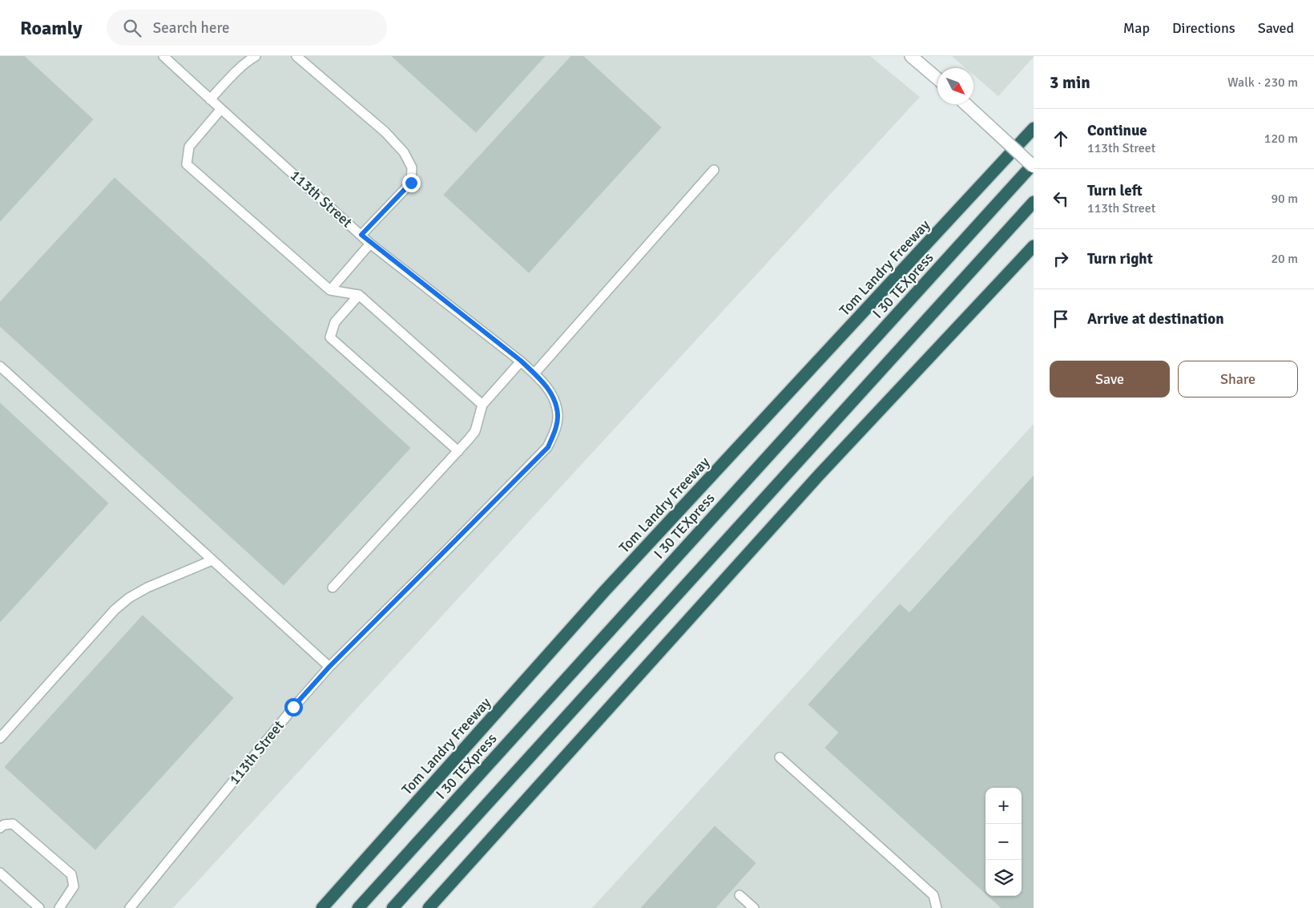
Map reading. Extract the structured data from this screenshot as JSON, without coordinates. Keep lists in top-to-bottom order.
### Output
{
  "streets": {
    "highway": ["Tom Landry Freeway", "I 30 TEXpress"],
    "lane": ["113th Street"]
  },
  "north": "bottom right",
  "page": {
    "header": "Roamly",
    "search": "Search here",
    "nav": ["Map", "Directions", "Saved"],
    "heading": ["3 min", "Walk · 230 m"],
    "list": [
      ["Continue", "113th Street", "120 m"],
      ["Turn left", "113th Street", "90 m"],
      ["Turn right", "20 m"],
      "Arrive at destination"
    ],
    "buttons": ["Save", "Share"],
    "map_buttons": ["+", "−"]
  }
}
